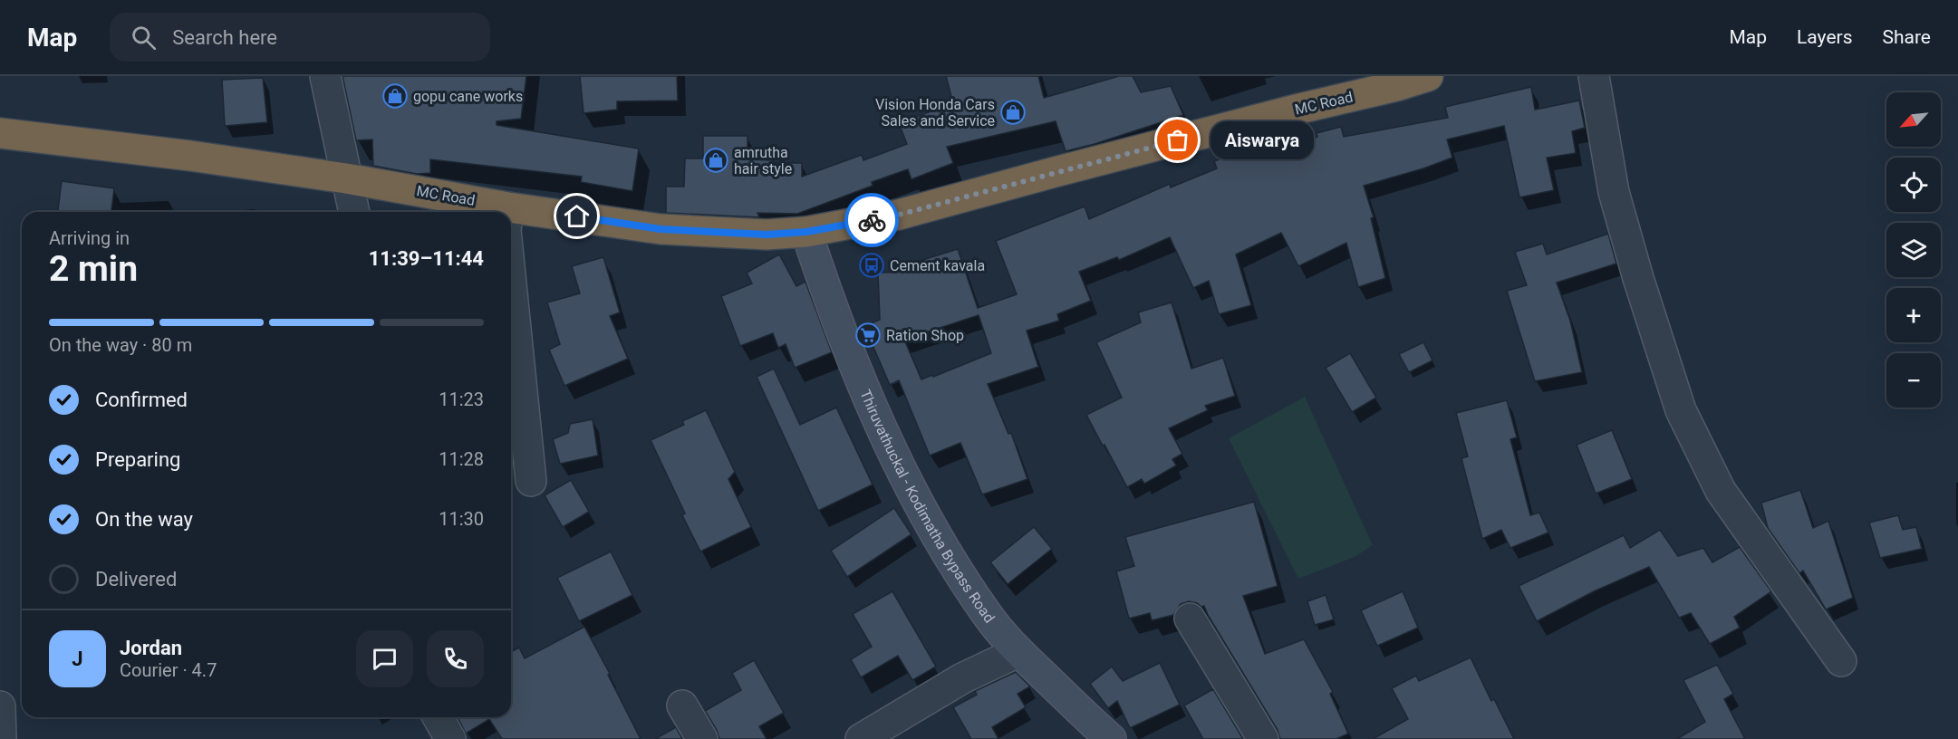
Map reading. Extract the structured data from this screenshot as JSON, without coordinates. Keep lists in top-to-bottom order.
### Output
{
  "streets": {
    "highway": ["MC Road"],
    "main road": ["Thiruvathuckal - Kodimatha Bypass Road"]
  },
  "crossings": [
    ["MC Road", "Thiruvathuckal - Kodimatha Bypass Road"]
  ],
  "places": {
    "shop": ["gopu cane works", "Vision Honda Cars Sales and Service", "amrutha hair style"],
    "other": ["Aiswarya"],
    "bus stop": ["Cement kavala"],
    "supermarket": ["Ration Shop"]
  },
  "north": "bottom left",
  "page": {
    "header": "Map",
    "search": "Search here",
    "nav": ["Map", "Layers", "Share"],
    "map_buttons": ["+", "−"],
    "bubble": "Aiswarya",
    "heading": ["2 min", "Arriving in", "11:39–11:44"],
    "panel": ["Jordan", "Courier · 4.7"],
    "bar": "On the way · 80 m",
    "list": [
      ["Confirmed", "11:23"],
      ["Preparing", "11:28"],
      ["On the way", "11:30"],
      "Delivered"
    ],
    "round": "J"
  }
}
